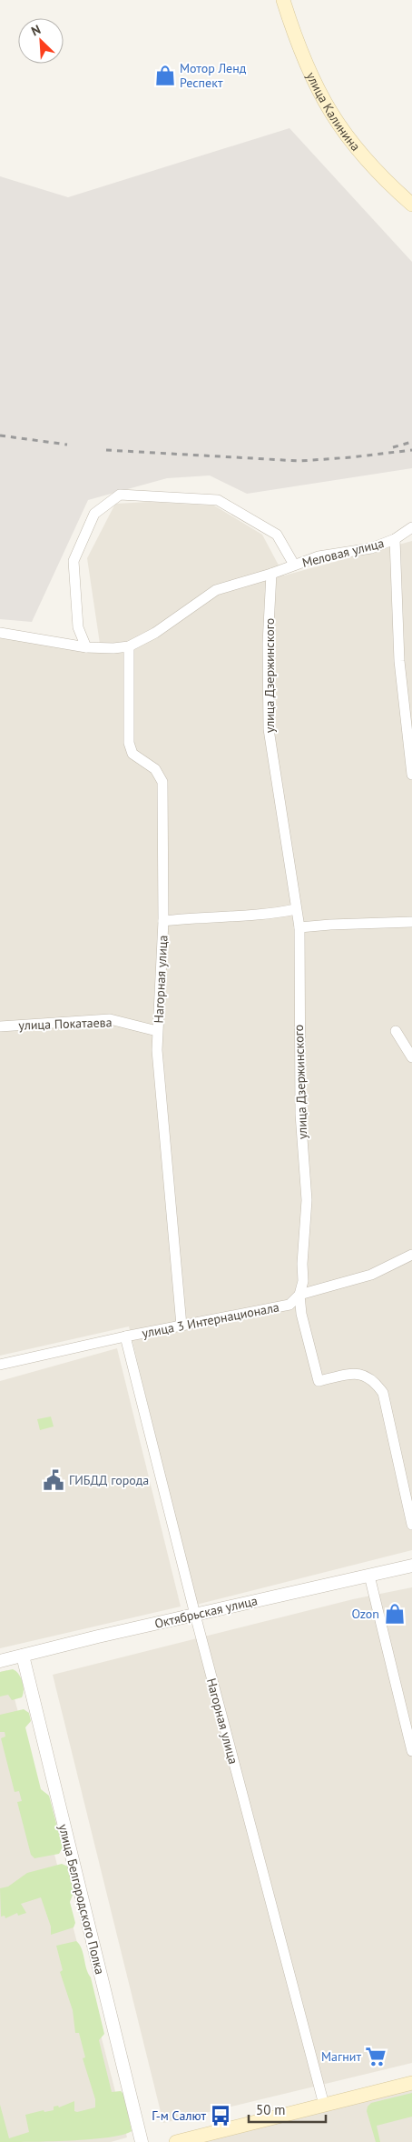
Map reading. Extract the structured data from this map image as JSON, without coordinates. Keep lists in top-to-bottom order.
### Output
{
  "streets": {
    "main road": ["улица Калинина"],
    "street": [
      "Меловая улица",
      "улица Дзержинского",
      "Нагорная улица",
      "улица Покатаева",
      "улица 3 Интернационала",
      "Октябрьская улица",
      "улица Белгородского Полка"
    ]
  },
  "crossings": [
    ["Меловая улица", "улица Дзержинского"],
    ["Меловая улица", "Нагорная улица"],
    ["улица Дзержинского", "улица 3 Интернационала"],
    ["Нагорная улица", "улица Покатаева"],
    ["Нагорная улица", "улица 3 Интернационала"],
    ["Нагорная улица", "Октябрьская улица"],
    ["Октябрьская улица", "улица Белгородского Полка"]
  ],
  "places": {
    "shop": ["Мотор Ленд Респект", "Ozon"],
    "public building": ["ГИБДД города"],
    "supermarket": ["Магнит"],
    "bus stop": ["Г-м Салют"]
  },
  "scale_bar": "50 m",
  "north": "top left"
}
